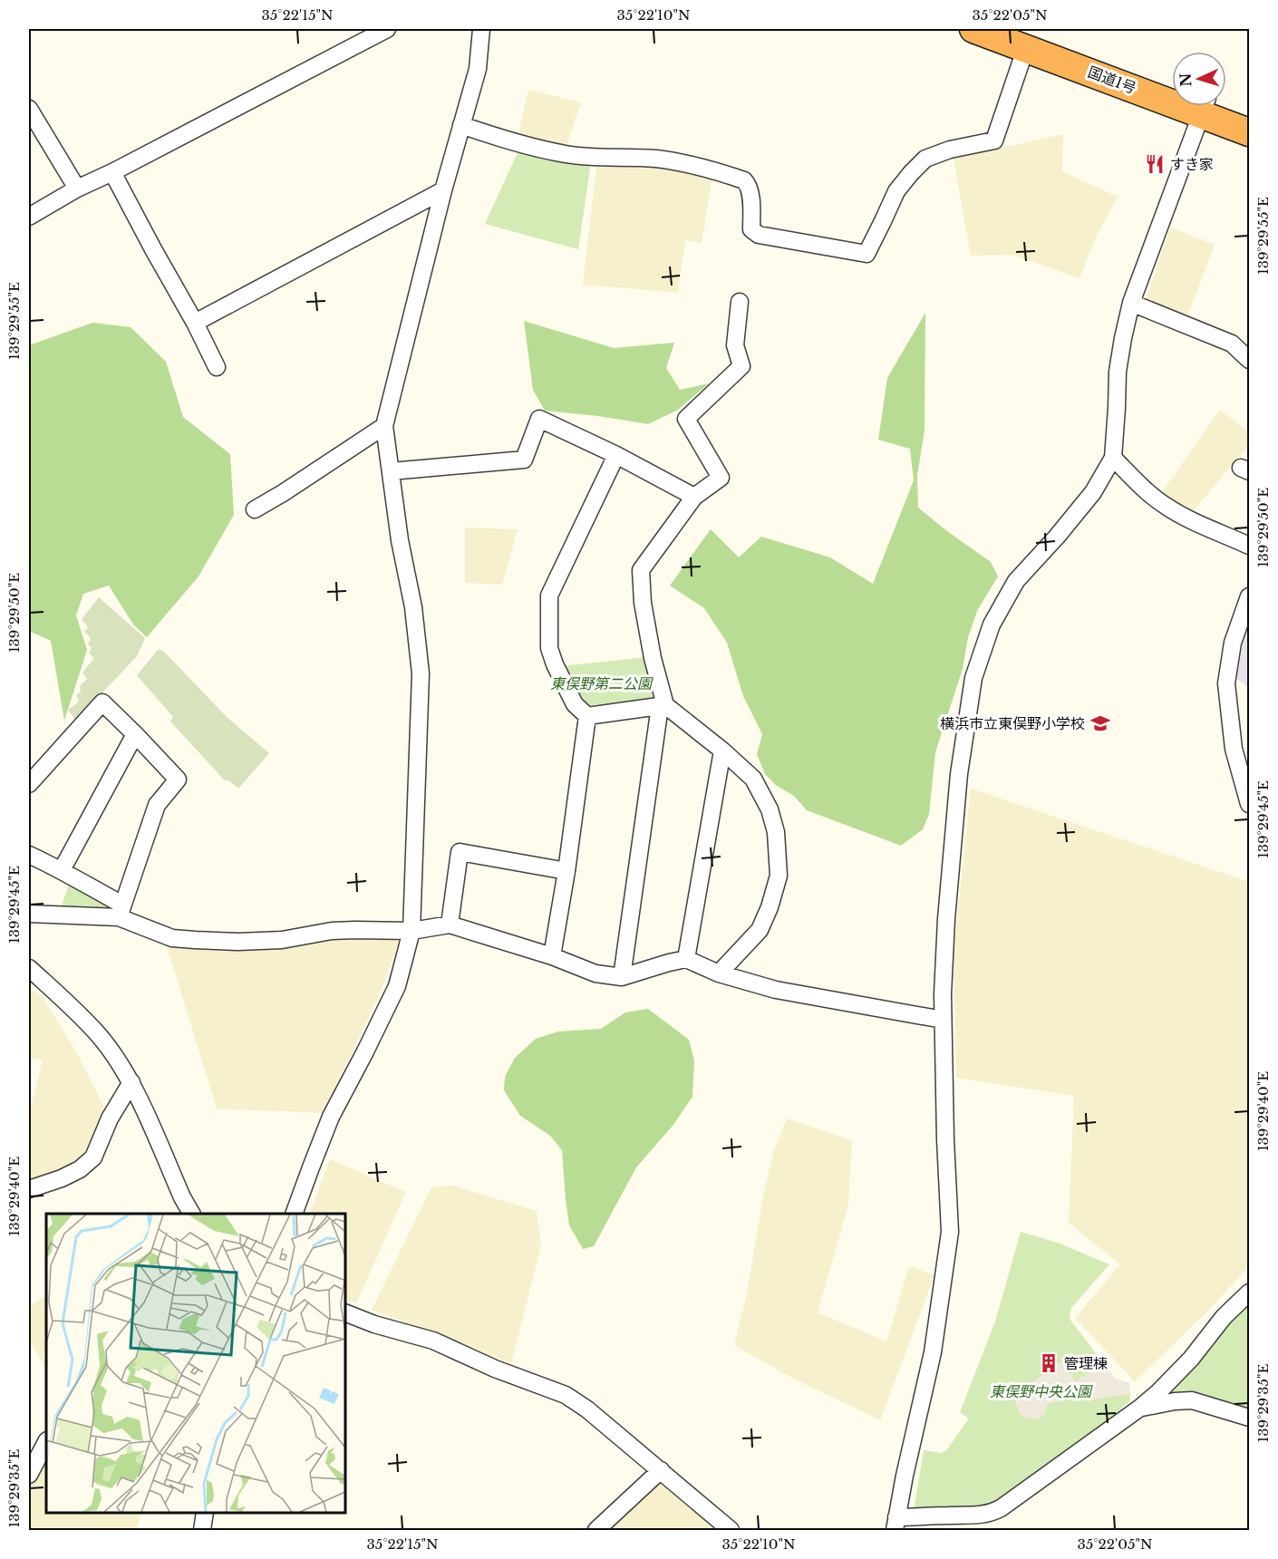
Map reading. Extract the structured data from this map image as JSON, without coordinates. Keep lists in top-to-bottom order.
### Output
{
  "streets": {
    "highway": ["国道1号"]
  },
  "parks": ["東俣野第二公園", "東俣野中央公園"],
  "places": {
    "restaurant": ["すき家"],
    "school or university": ["横浜市立東俣野小学校"],
    "building": ["管理棟"]
  },
  "north": "left",
  "coordinates": [
    "35°22'15\"N",
    "35°22'10\"N",
    "35°22'05\"N",
    "139°29'55\"E",
    "139°29'50\"E",
    "139°29'45\"E",
    "139°29'40\"E",
    "139°29'35\"E"
  ]
}
